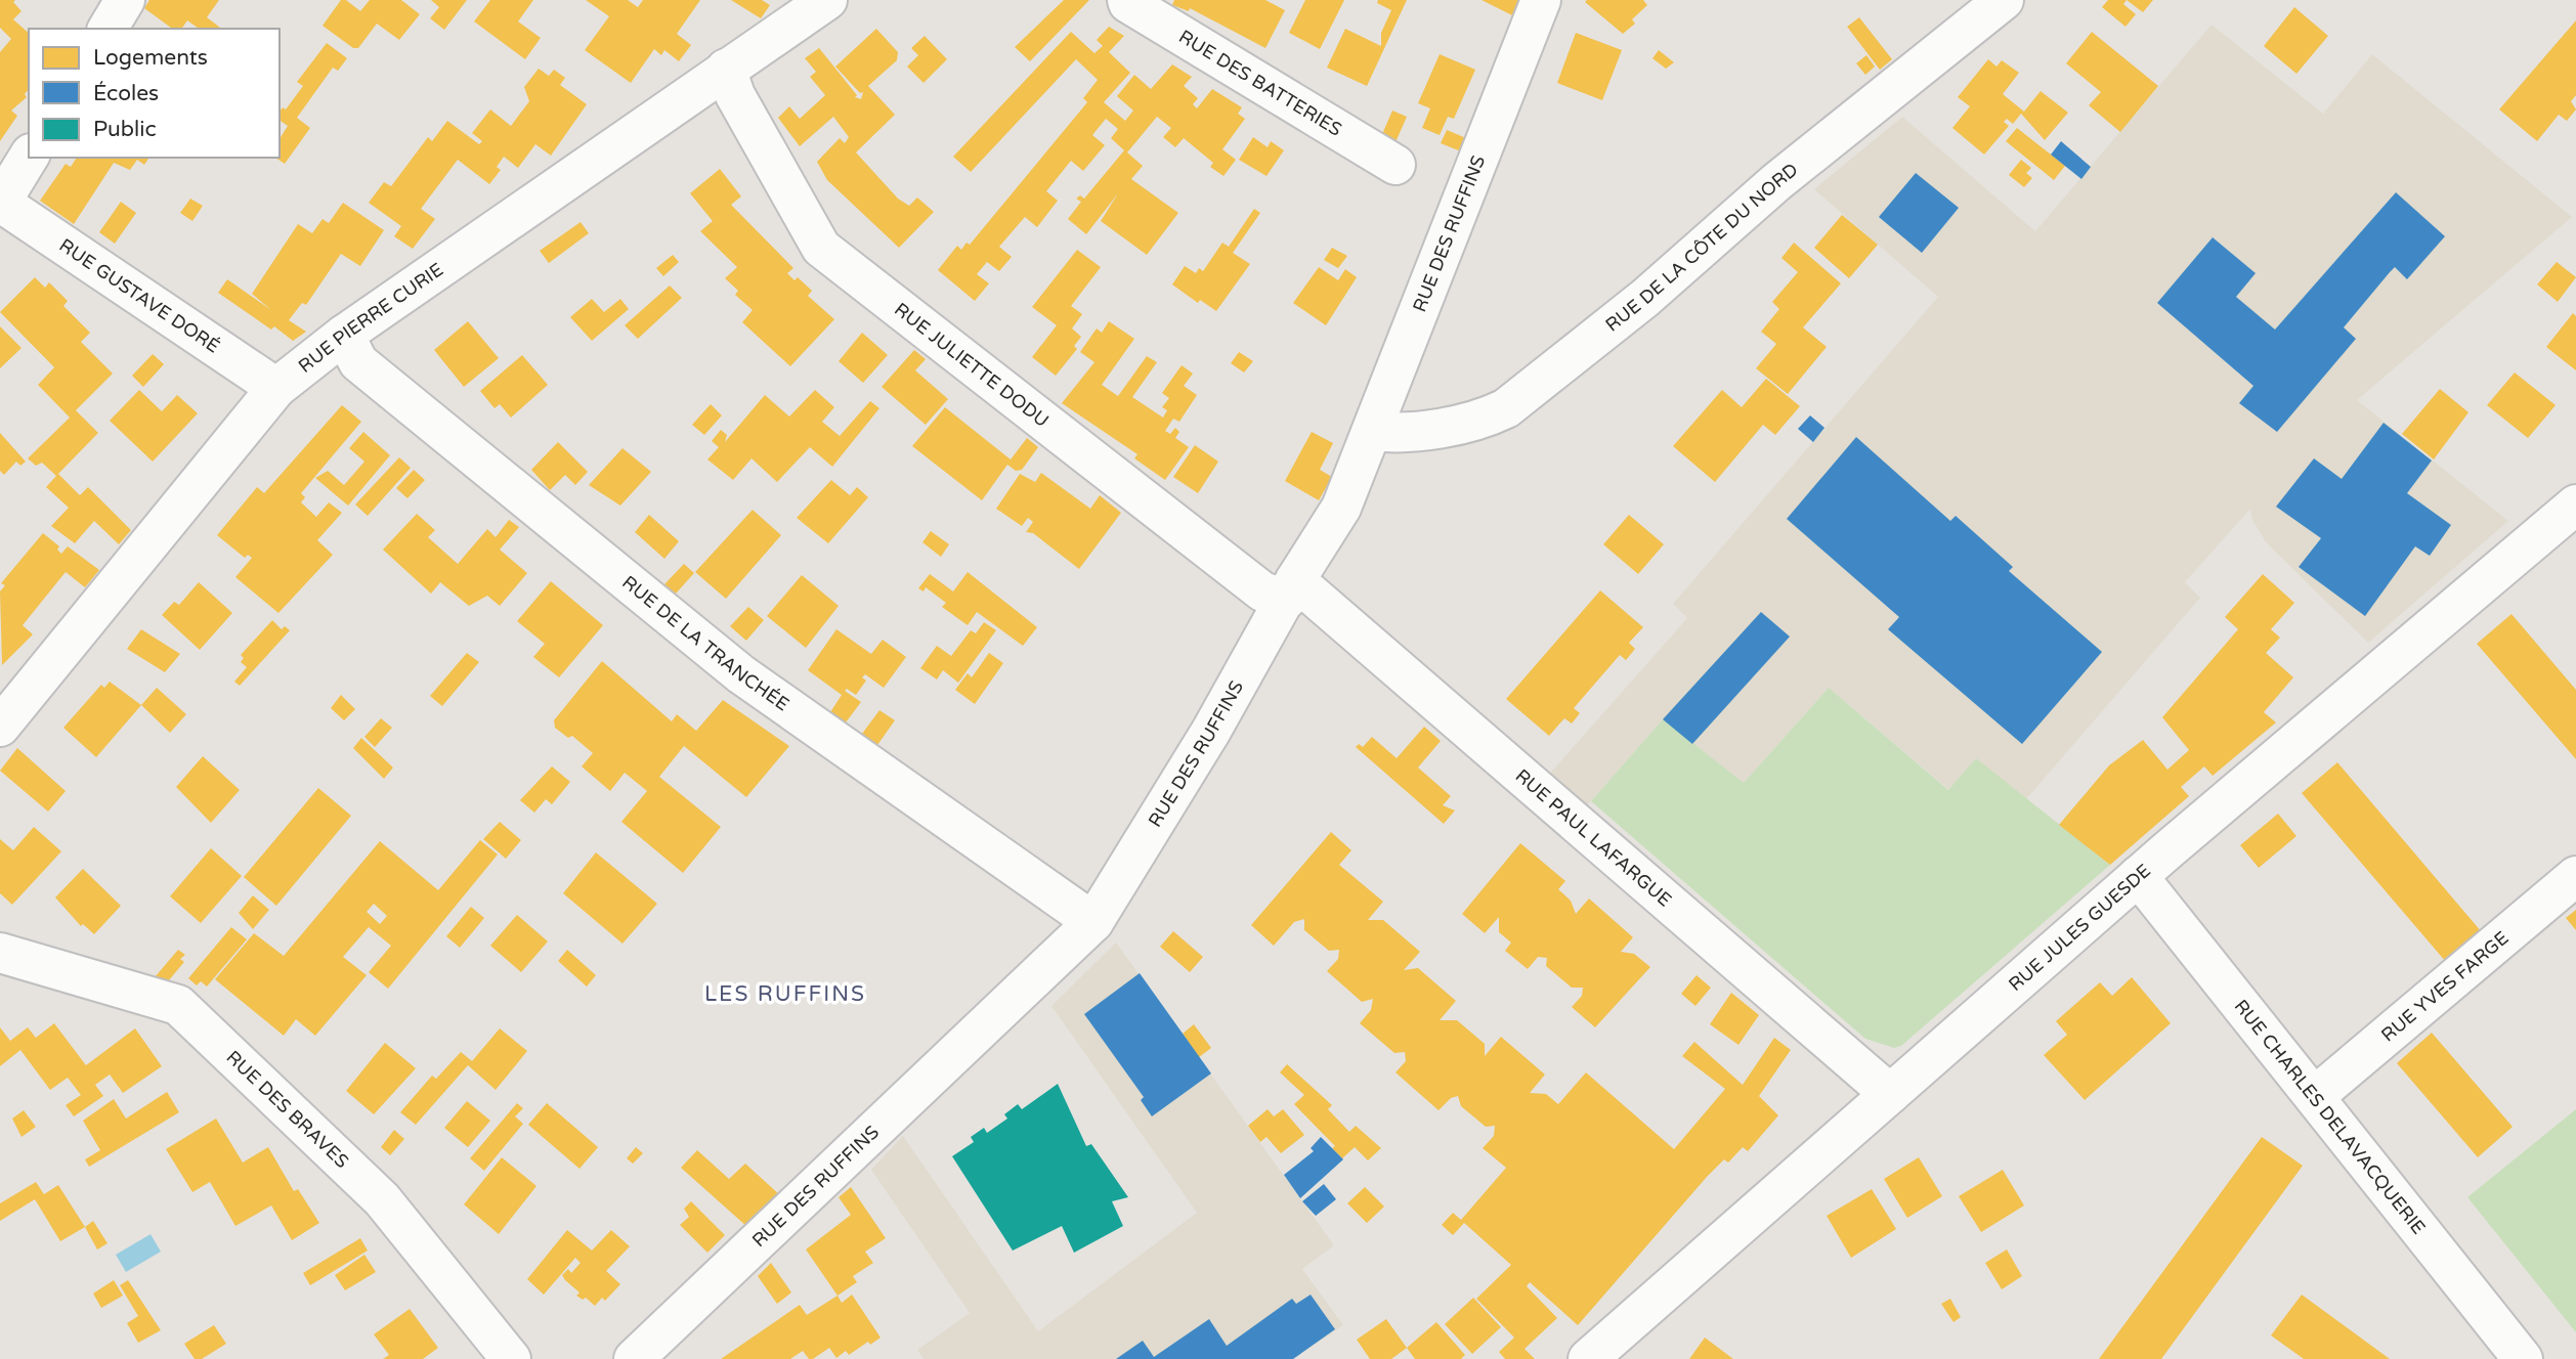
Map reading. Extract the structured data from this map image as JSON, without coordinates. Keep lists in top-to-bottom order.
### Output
{
  "streets": {
    "street": [
      "RUE DES BATTERIES",
      "RUE DES RUFFINS",
      "RUE DE LA CÔTE DU NORD",
      "RUE GUSTAVE DORÉ",
      "RUE PIERRE CURIE",
      "RUE JULIETTE DODU",
      "RUE DE LA TRANCHÉE",
      "RUE PAUL LAFARGUE",
      "RUE JULES GUESDE",
      "RUE YVES FARGE",
      "RUE DES BRAVES",
      "RUE CHARLES DELAVACQUERIE"
    ]
  },
  "crossings": [
    ["RUE DES RUFFINS", "RUE DE LA CÔTE DU NORD"],
    ["RUE DES RUFFINS", "RUE JULIETTE DODU"],
    ["RUE DES RUFFINS", "RUE DE LA TRANCHÉE"],
    ["RUE DES RUFFINS", "RUE PAUL LAFARGUE"],
    ["RUE GUSTAVE DORÉ", "RUE PIERRE CURIE"],
    ["RUE PIERRE CURIE", "RUE JULIETTE DODU"],
    ["RUE PIERRE CURIE", "RUE DE LA TRANCHÉE"],
    ["RUE JULIETTE DODU", "RUE PAUL LAFARGUE"],
    ["RUE PAUL LAFARGUE", "RUE JULES GUESDE"],
    ["RUE JULES GUESDE", "RUE CHARLES DELAVACQUERIE"],
    ["RUE YVES FARGE", "RUE CHARLES DELAVACQUERIE"]
  ],
  "districts": ["LES RUFFINS"],
  "legend": ["Logements", "Écoles", "Public"]
}
